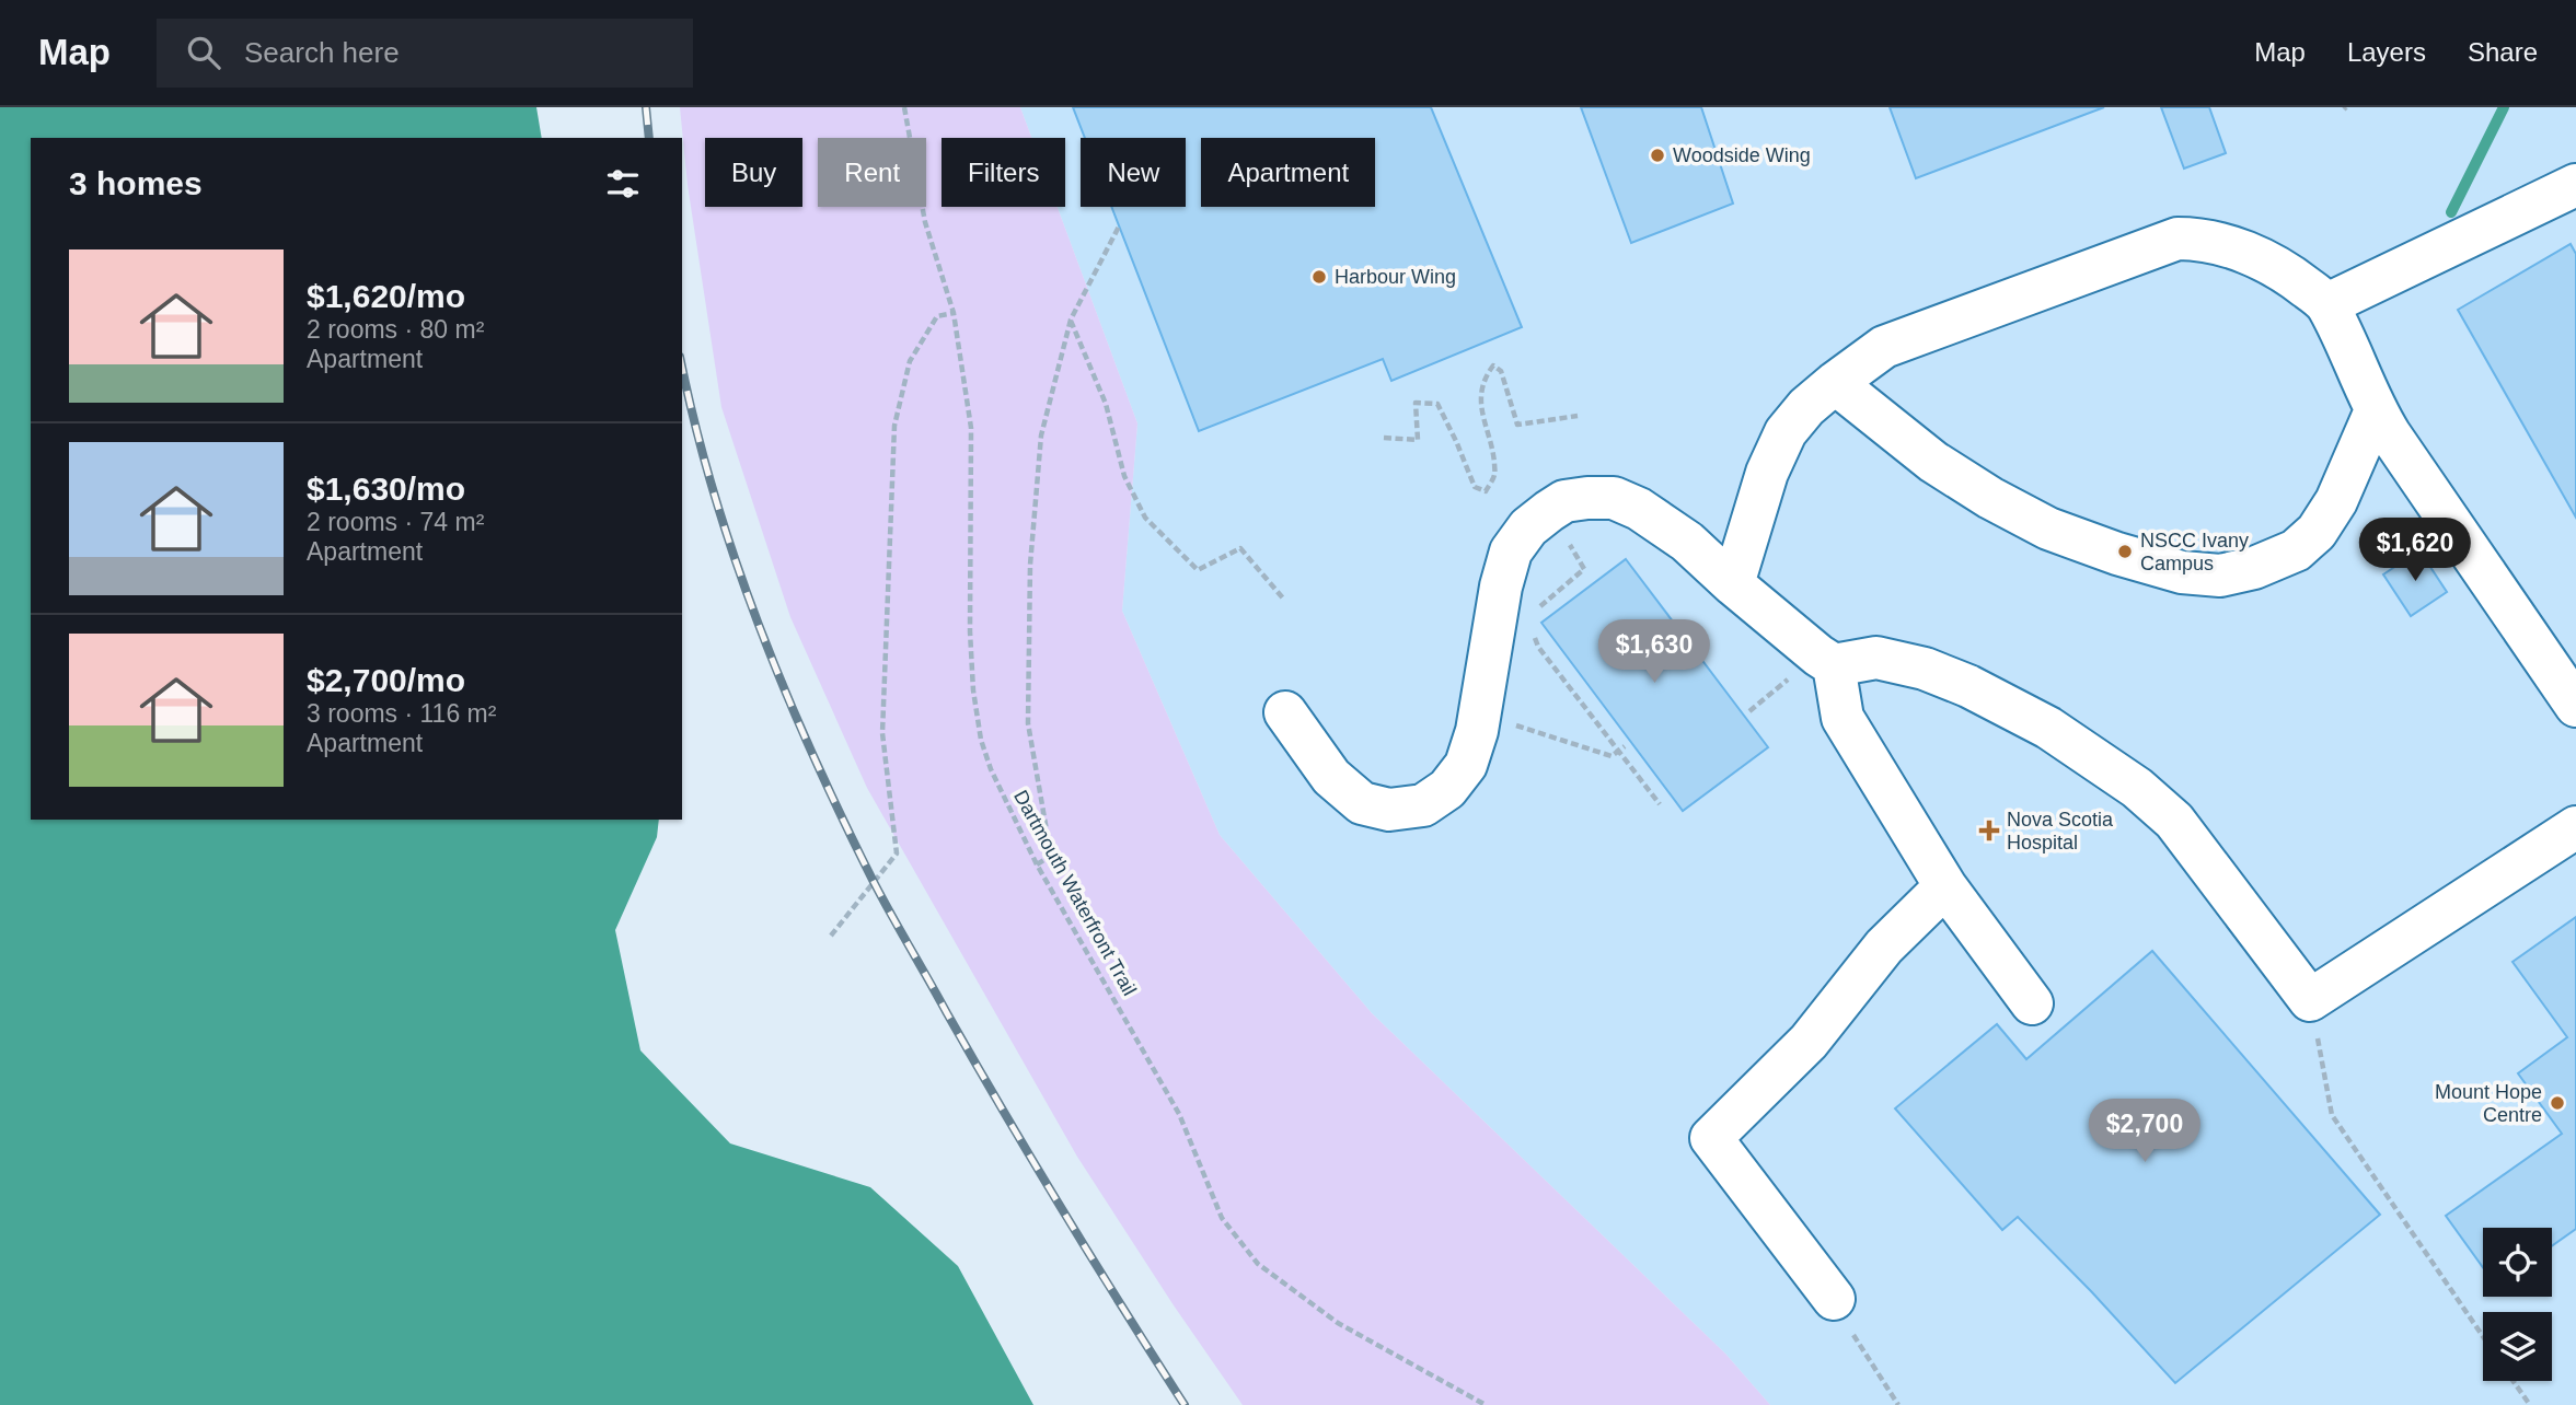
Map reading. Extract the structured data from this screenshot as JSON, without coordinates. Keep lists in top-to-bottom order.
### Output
{
  "streets": {
    "path": ["Dartmouth Waterfront Trail"]
  },
  "places": {
    "other": [
      "Woodside Wing",
      "Harbour Wing",
      "NSCC Ivany Campus",
      "Mount Hope Centre"
    ],
    "health": ["Nova Scotia Hospital"]
  },
  "page": {
    "header": "Map",
    "search": "Search here",
    "nav": ["Map", "Layers", "Share"],
    "chip": [
      "Buy",
      "Rent",
      "Filters",
      "New",
      "Apartment"
    ],
    "heading": "3 homes",
    "list": [
      {
        "name": "$1,620/mo",
        "note": "2 rooms · 80 m² · Apartment"
      },
      {
        "name": "$1,630/mo",
        "note": "2 rooms · 74 m² · Apartment"
      },
      {
        "name": "$2,700/mo",
        "note": "3 rooms · 116 m² · Apartment"
      }
    ],
    "price": ["$1,620", "$1,630", "$2,700"]
  }
}
